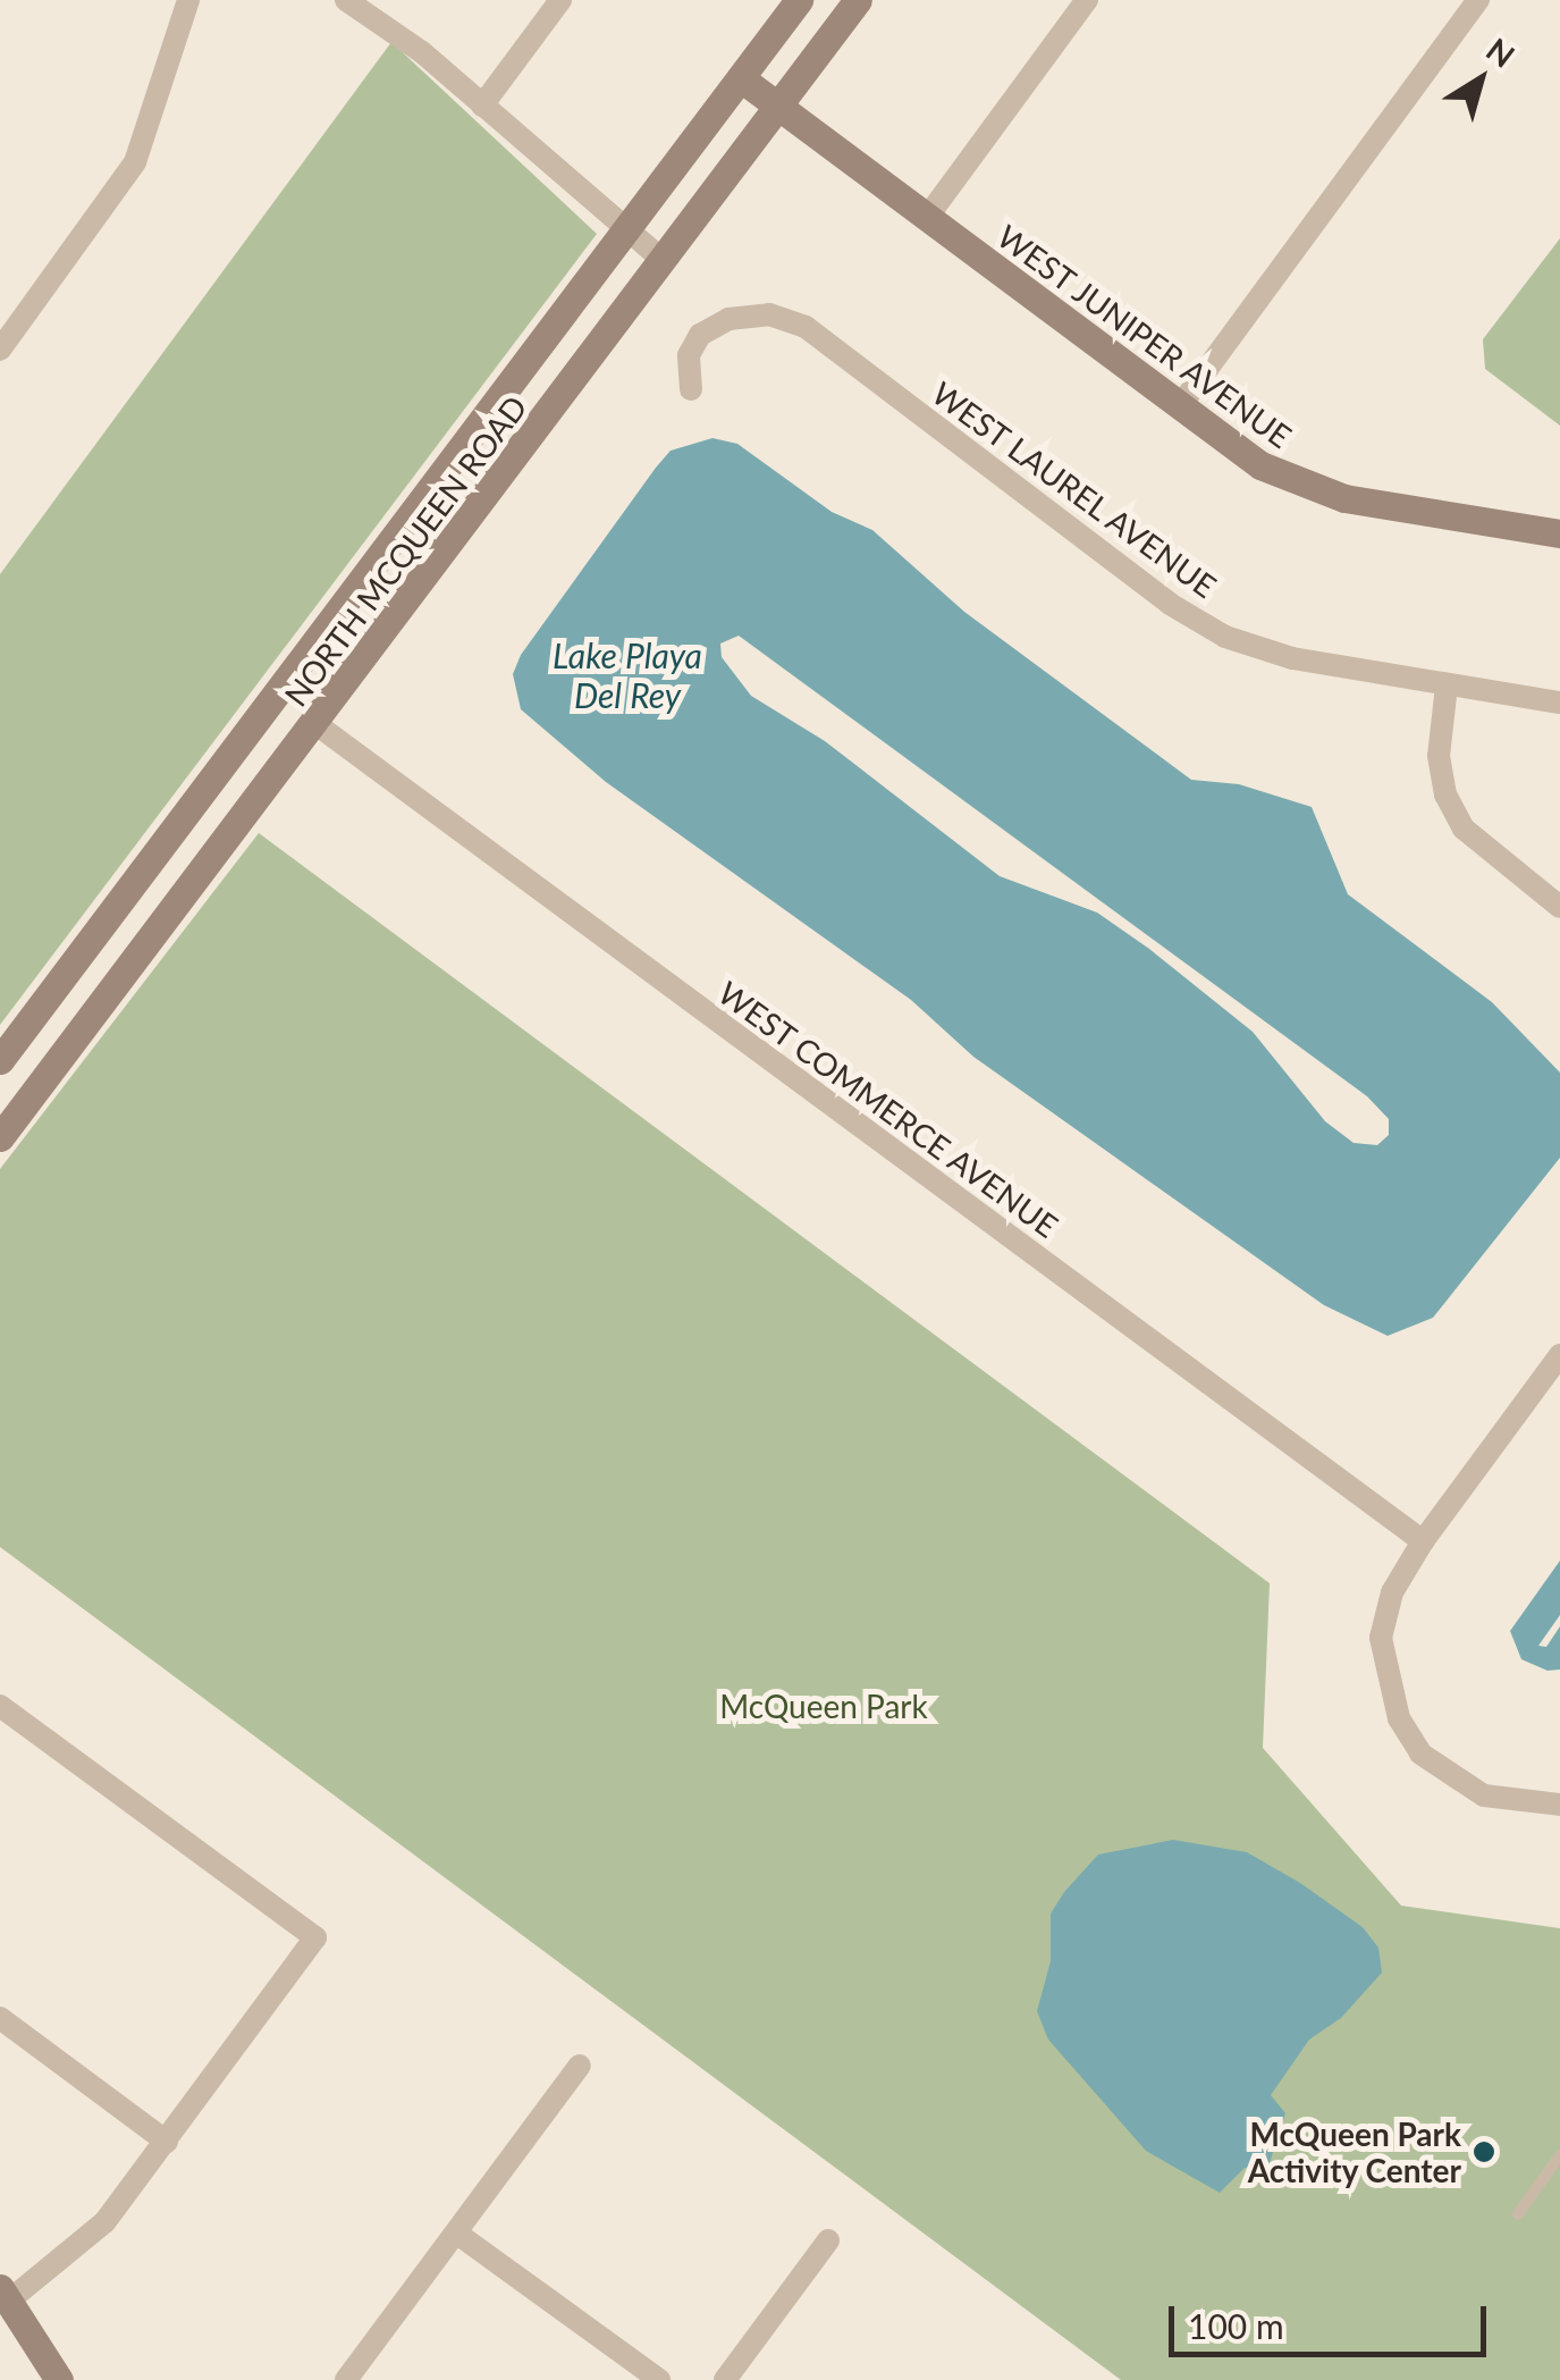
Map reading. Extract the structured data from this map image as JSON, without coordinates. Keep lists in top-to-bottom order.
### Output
{
  "streets": {
    "main road": ["WEST JUNIPER AVENUE", "NORTH MCQUEEN ROAD"],
    "street": ["WEST LAUREL AVENUE", "WEST COMMERCE AVENUE"]
  },
  "crossings": [
    ["WEST JUNIPER AVENUE", "NORTH MCQUEEN ROAD"],
    ["NORTH MCQUEEN ROAD", "WEST COMMERCE AVENUE"]
  ],
  "water": ["Lake Playa Del Rey"],
  "parks": ["McQueen Park"],
  "places": ["McQueen Park Activity Center"],
  "scale_bar": "100 m",
  "north": "top right"
}
